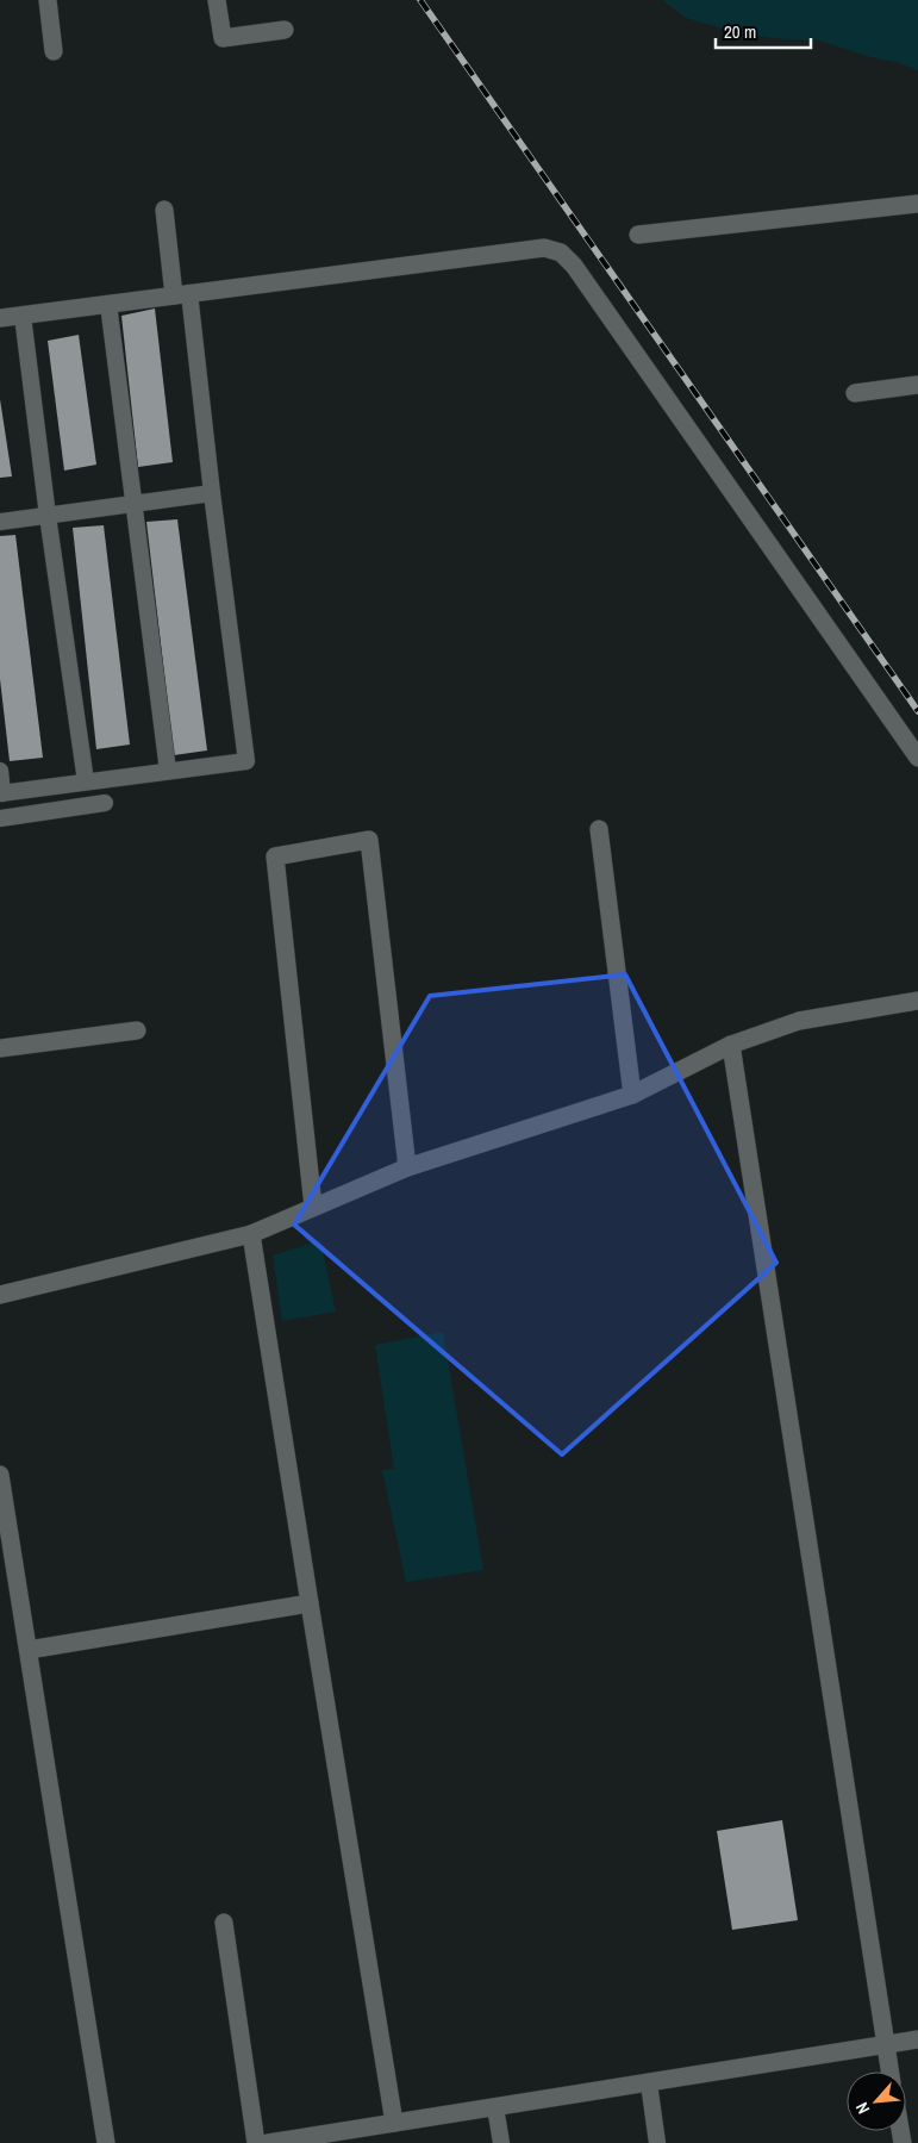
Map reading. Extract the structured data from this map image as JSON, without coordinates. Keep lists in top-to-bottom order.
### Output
{
  "scale_bar": "20 m",
  "north": "bottom left"
}
